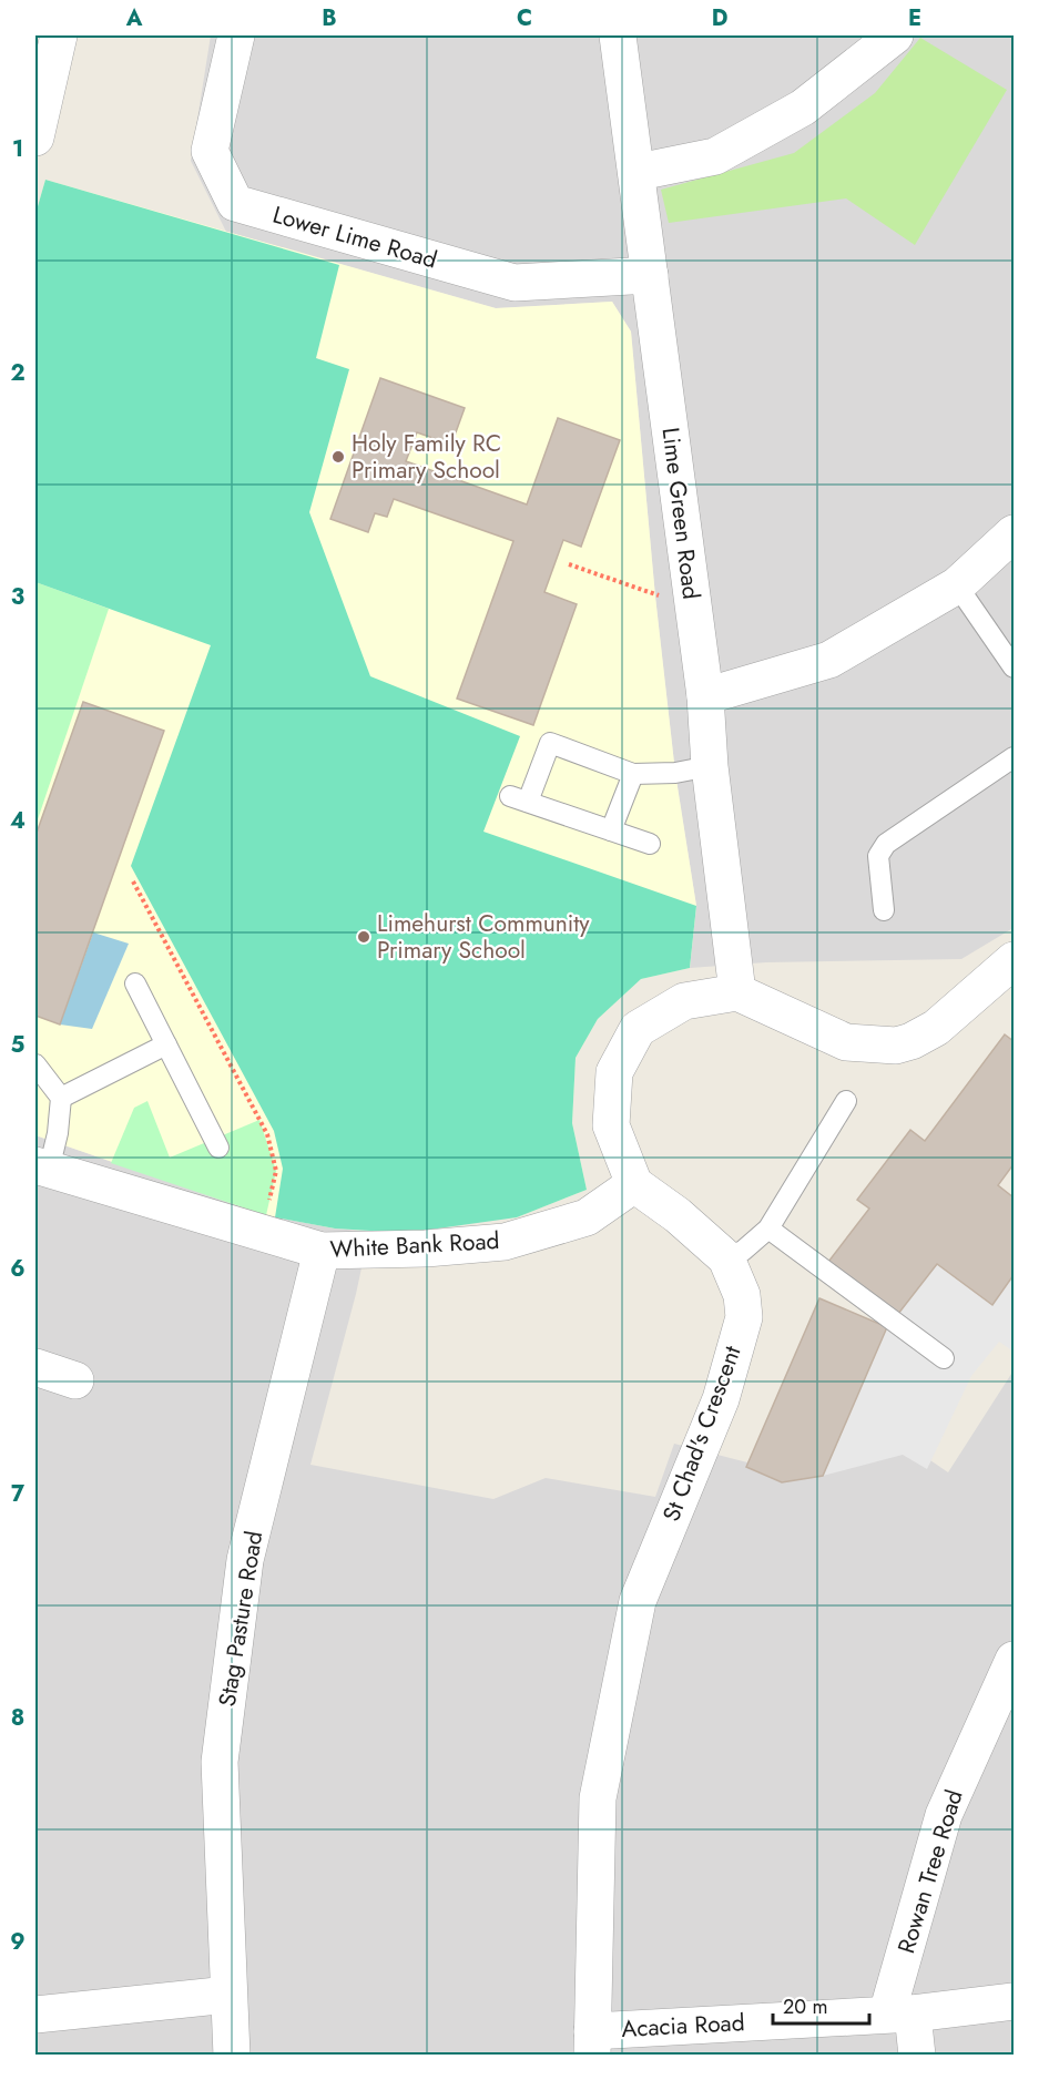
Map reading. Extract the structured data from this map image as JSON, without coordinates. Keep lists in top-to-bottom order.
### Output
{
  "streets": {
    "street": [
      "Lower Lime Road",
      "Lime Green Road",
      "White Bank Road",
      "St Chad's Crescent",
      "Stag Pasture Road",
      "Rowan Tree Road",
      "Acacia Road"
    ]
  },
  "crossings": [
    ["Lower Lime Road", "Lime Green Road"],
    ["White Bank Road", "St Chad's Crescent"],
    ["White Bank Road", "Stag Pasture Road"],
    ["St Chad's Crescent", "Acacia Road"],
    ["Rowan Tree Road", "Acacia Road"]
  ],
  "places": ["Holy Family RC Primary School", "Limehurst Community Primary School"],
  "scale_bar": "20 m",
  "grid": {
    "columns": [
      "A",
      "B",
      "C",
      "D",
      "E"
    ],
    "rows": [
      "1",
      "2",
      "3",
      "4",
      "5",
      "6",
      "7",
      "8",
      "9"
    ]
  }
}
